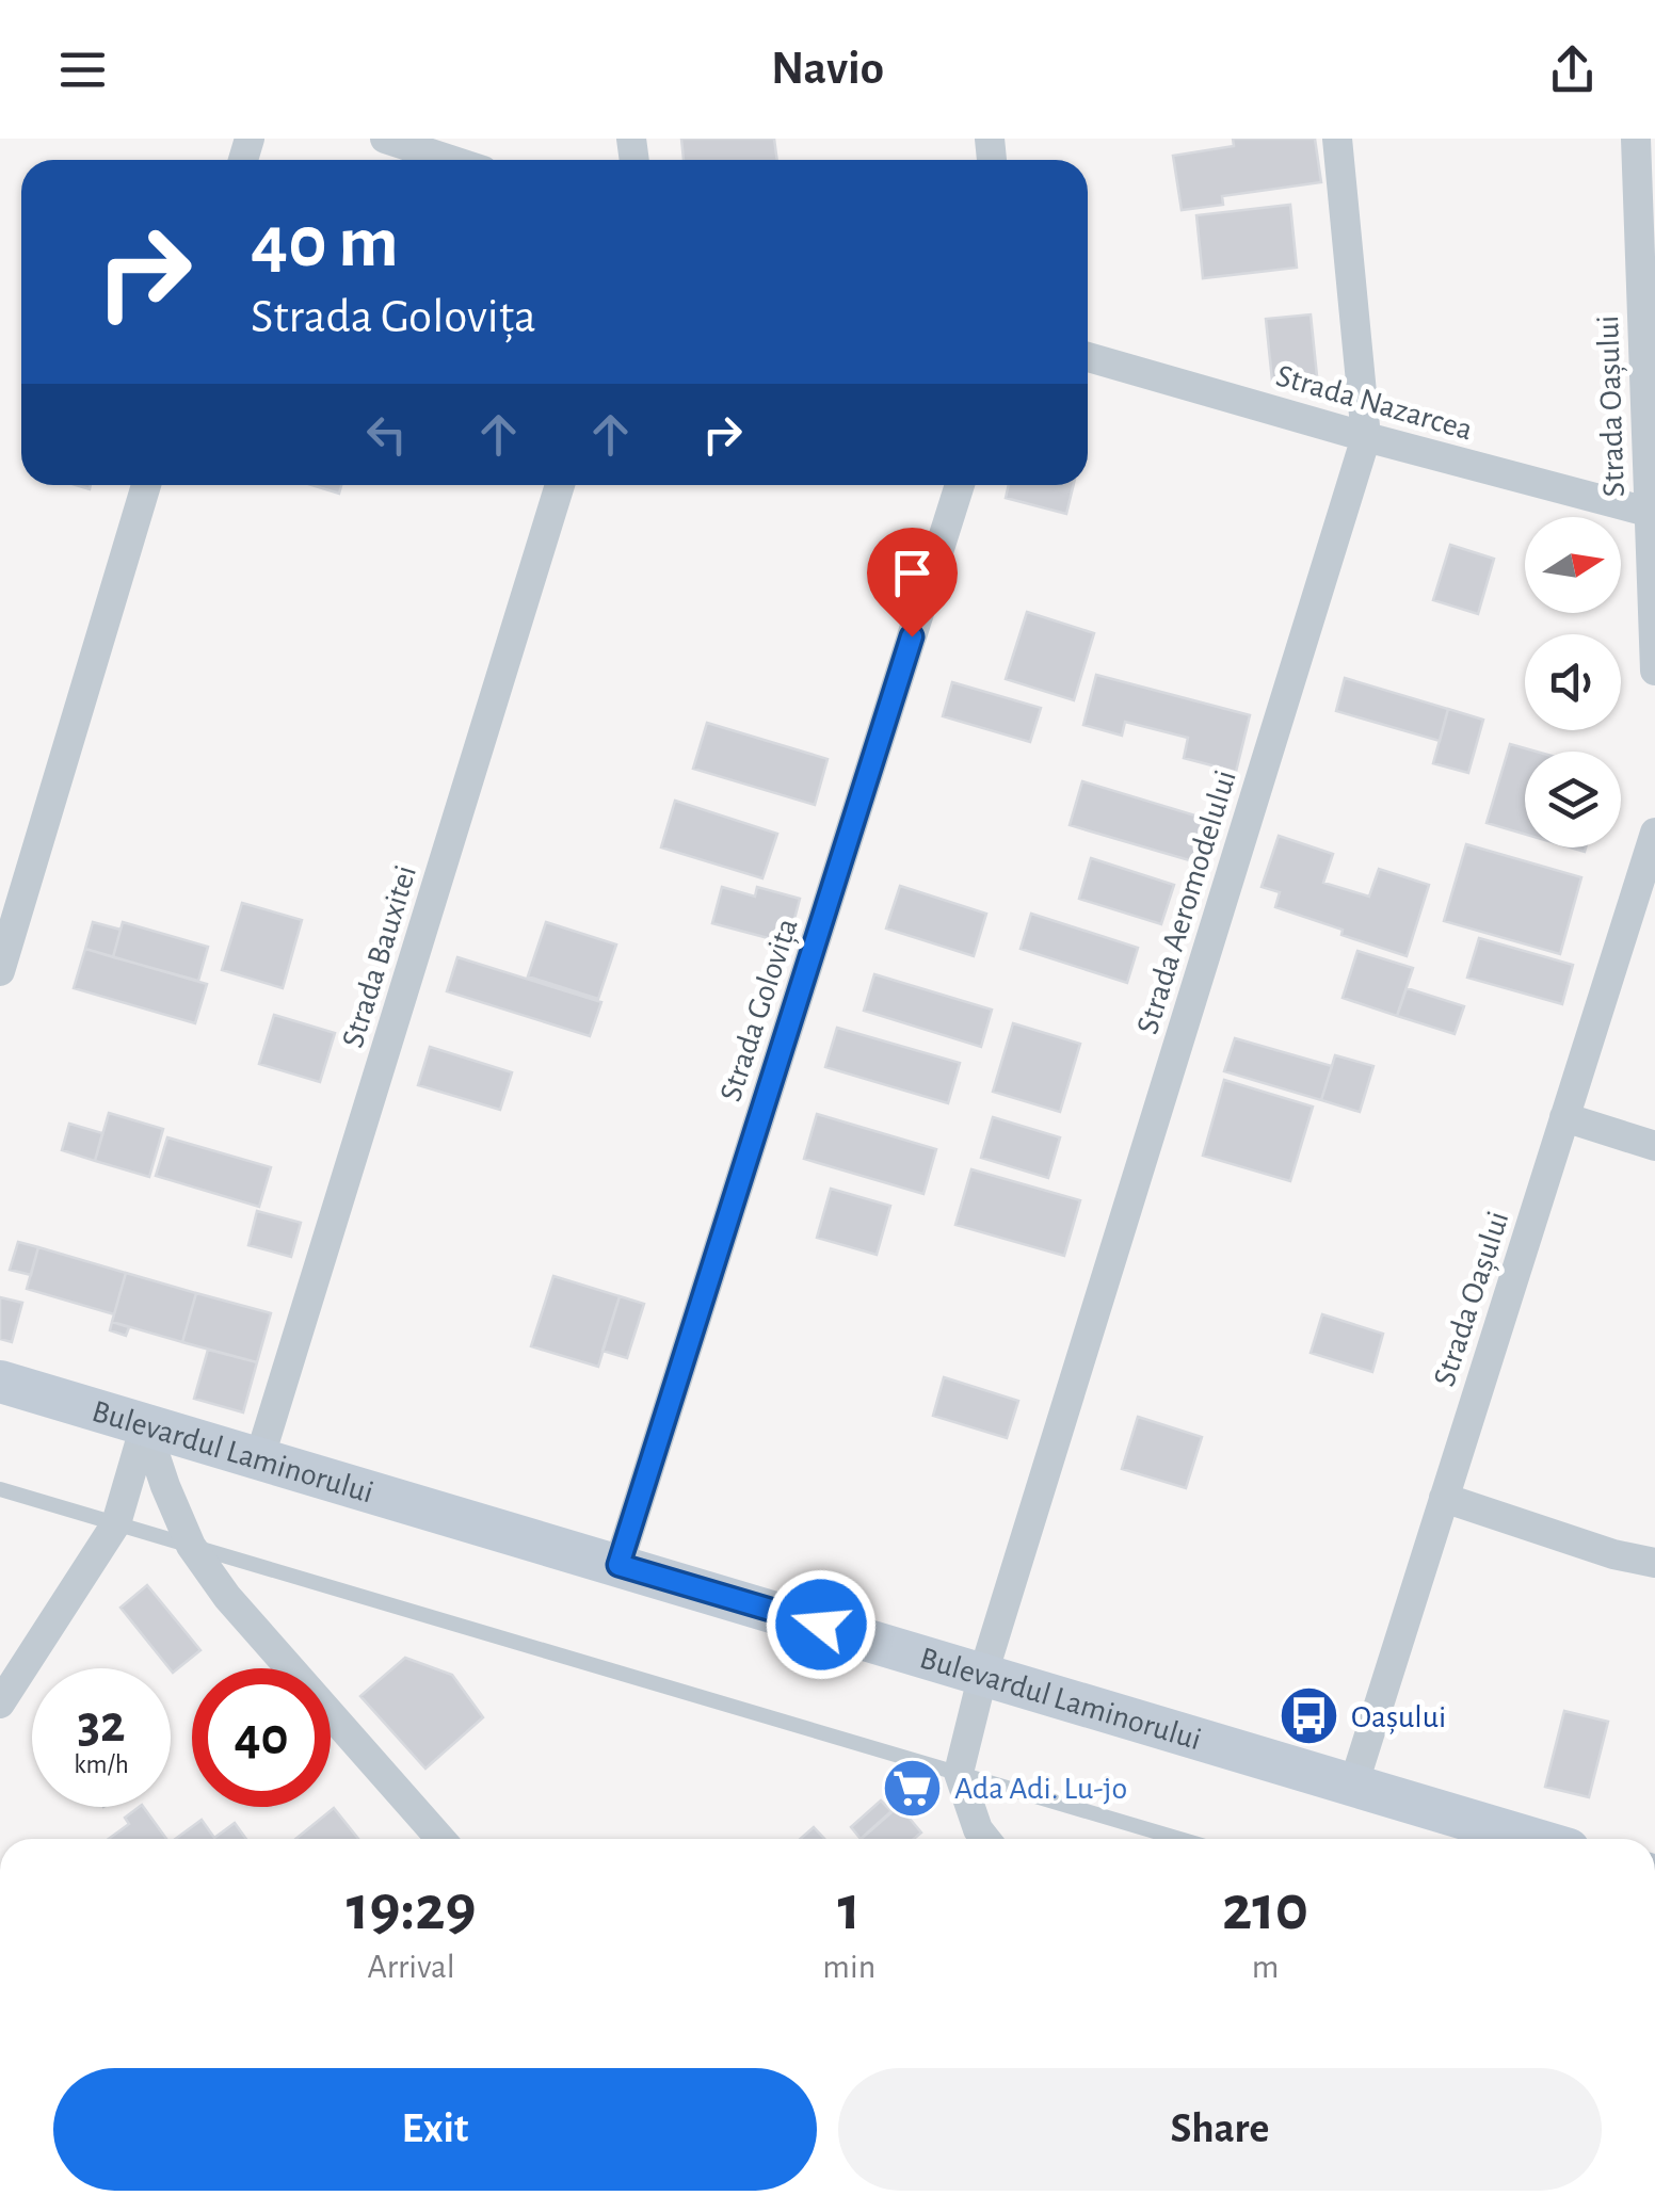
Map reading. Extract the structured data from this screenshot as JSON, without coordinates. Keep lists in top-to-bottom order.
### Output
{
  "streets": {
    "street": [
      "Strada Nazarcea",
      "Strada Oașului",
      "Strada Aeromodelului",
      "Strada Bauxitei",
      "Strada Golovița",
      "Bulevardul Laminorului"
    ]
  },
  "crossings": [
    ["Strada Nazarcea", "Strada Oașului"],
    ["Strada Nazarcea", "Strada Aeromodelului"],
    ["Strada Oașului", "Bulevardul Laminorului"],
    ["Strada Aeromodelului", "Bulevardul Laminorului"],
    ["Strada Bauxitei", "Bulevardul Laminorului"],
    ["Strada Golovița", "Bulevardul Laminorului"]
  ],
  "places": {
    "bus stop": ["Oașului"],
    "supermarket": ["Ada Adi. Lu-jo"]
  },
  "north": "right",
  "page": {
    "header": "Navio",
    "turn": ["40 m", "Strada Golovița"],
    "speed": "32 km/h",
    "limit": "40",
    "eta": [
      "19:29",
      "Arrival",
      "1",
      "min",
      "210",
      "m"
    ],
    "buttons": ["Exit", "Share"]
  }
}
